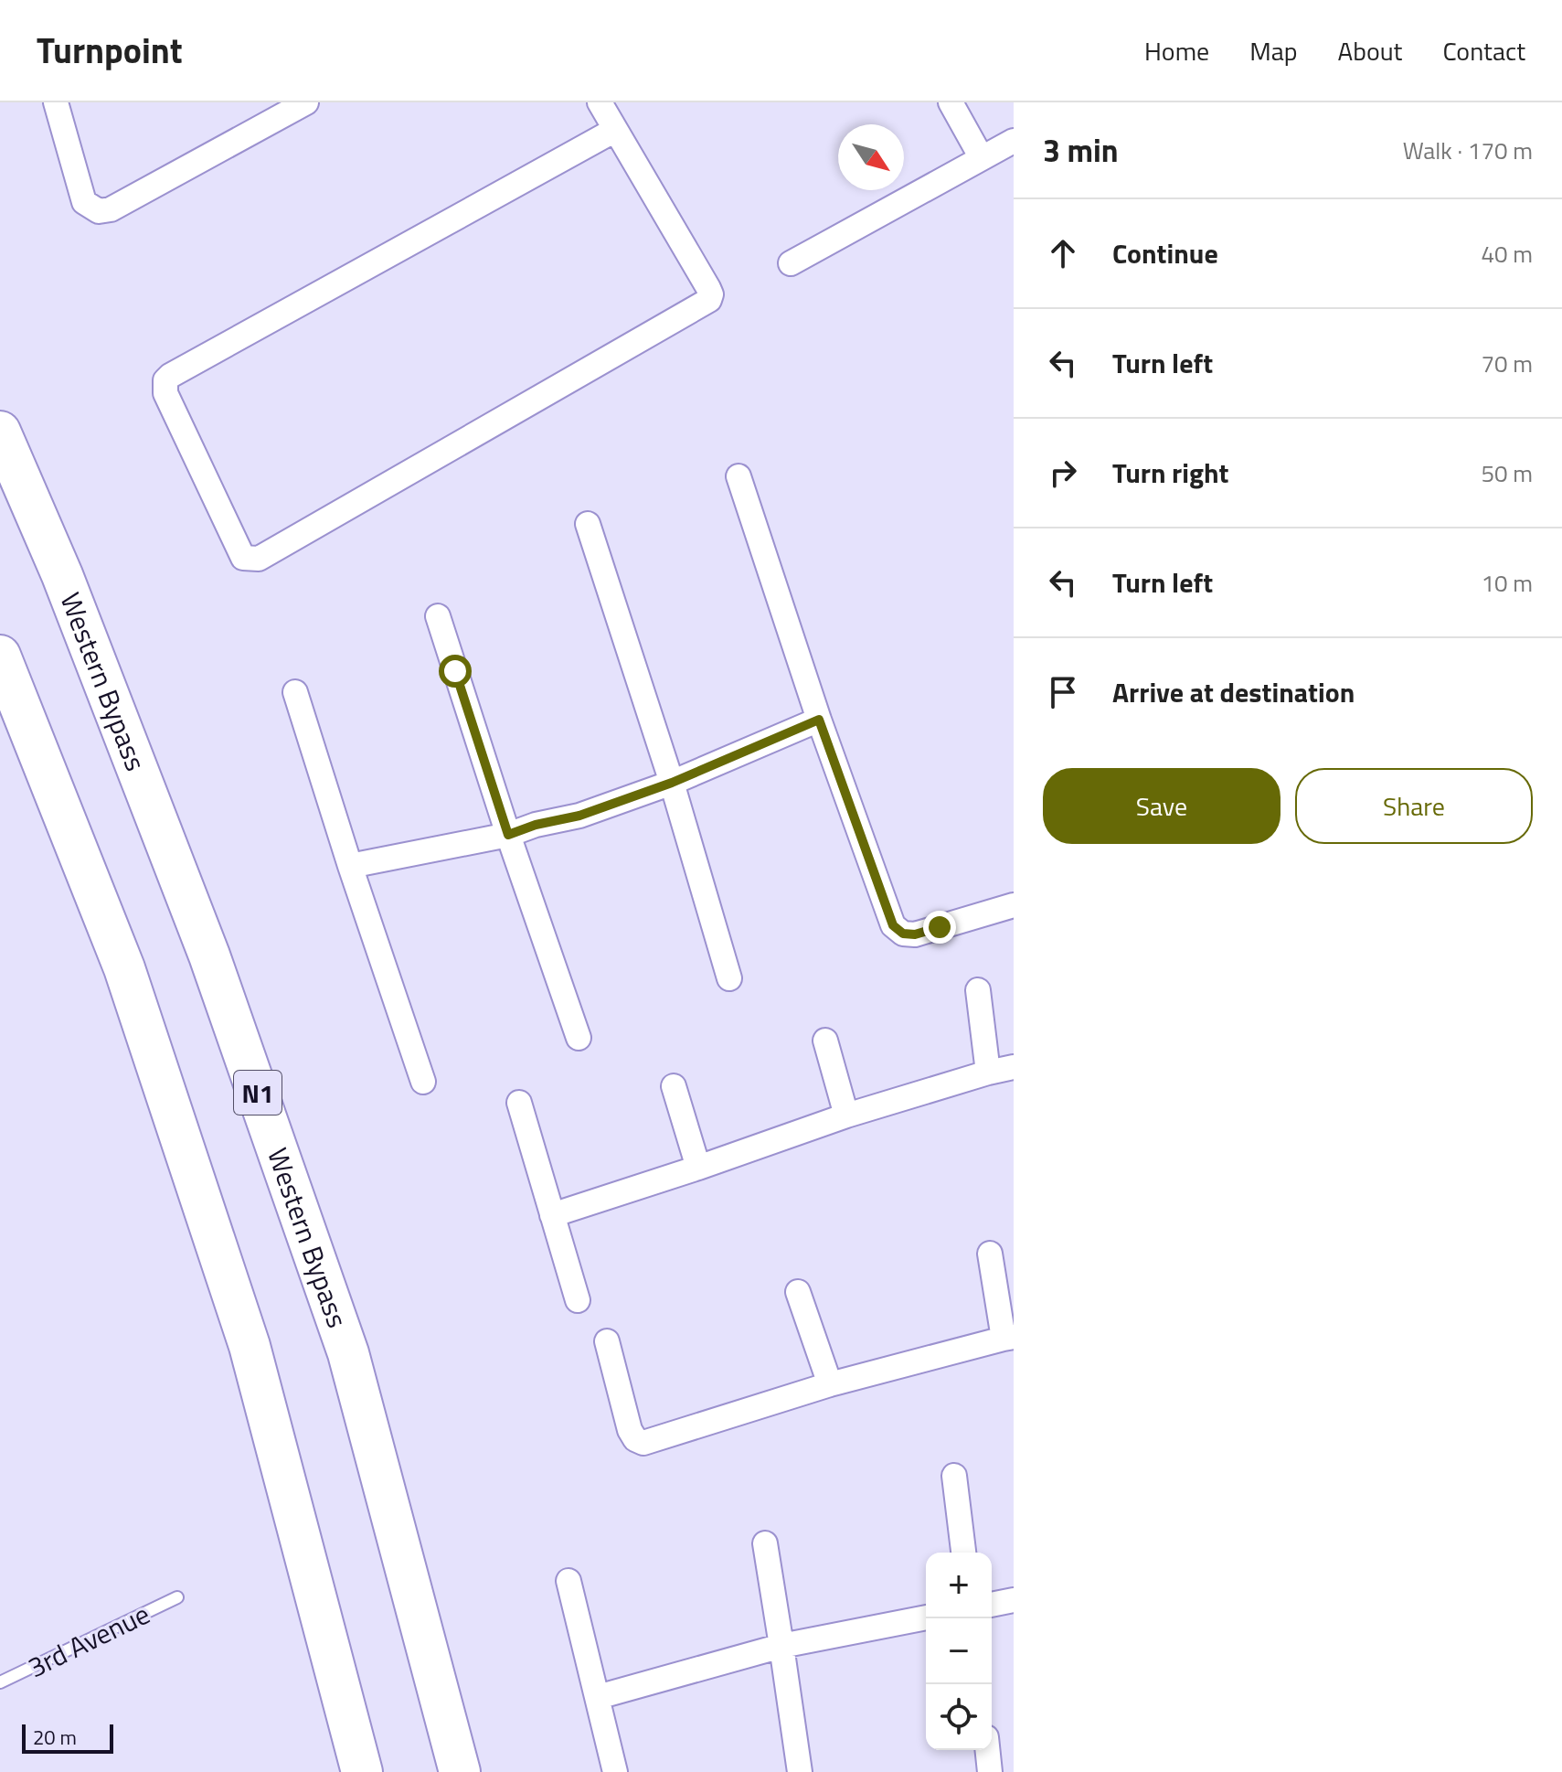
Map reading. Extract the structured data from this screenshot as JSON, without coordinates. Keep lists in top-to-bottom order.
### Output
{
  "streets": {
    "highway": ["Western Bypass", "N1"],
    "lane": ["3rd Avenue"]
  },
  "scale_bar": "20 m",
  "north": "bottom right",
  "page": {
    "header": "Turnpoint",
    "nav": [
      "Home",
      "Map",
      "About",
      "Contact"
    ],
    "heading": ["3 min", "Walk · 170 m"],
    "list": [
      ["Continue", "40 m"],
      ["Turn left", "70 m"],
      ["Turn right", "50 m"],
      ["Turn left", "10 m"],
      "Arrive at destination"
    ],
    "buttons": ["Save", "Share"],
    "map_buttons": ["+", "−"],
    "scale": "20 m"
  }
}
